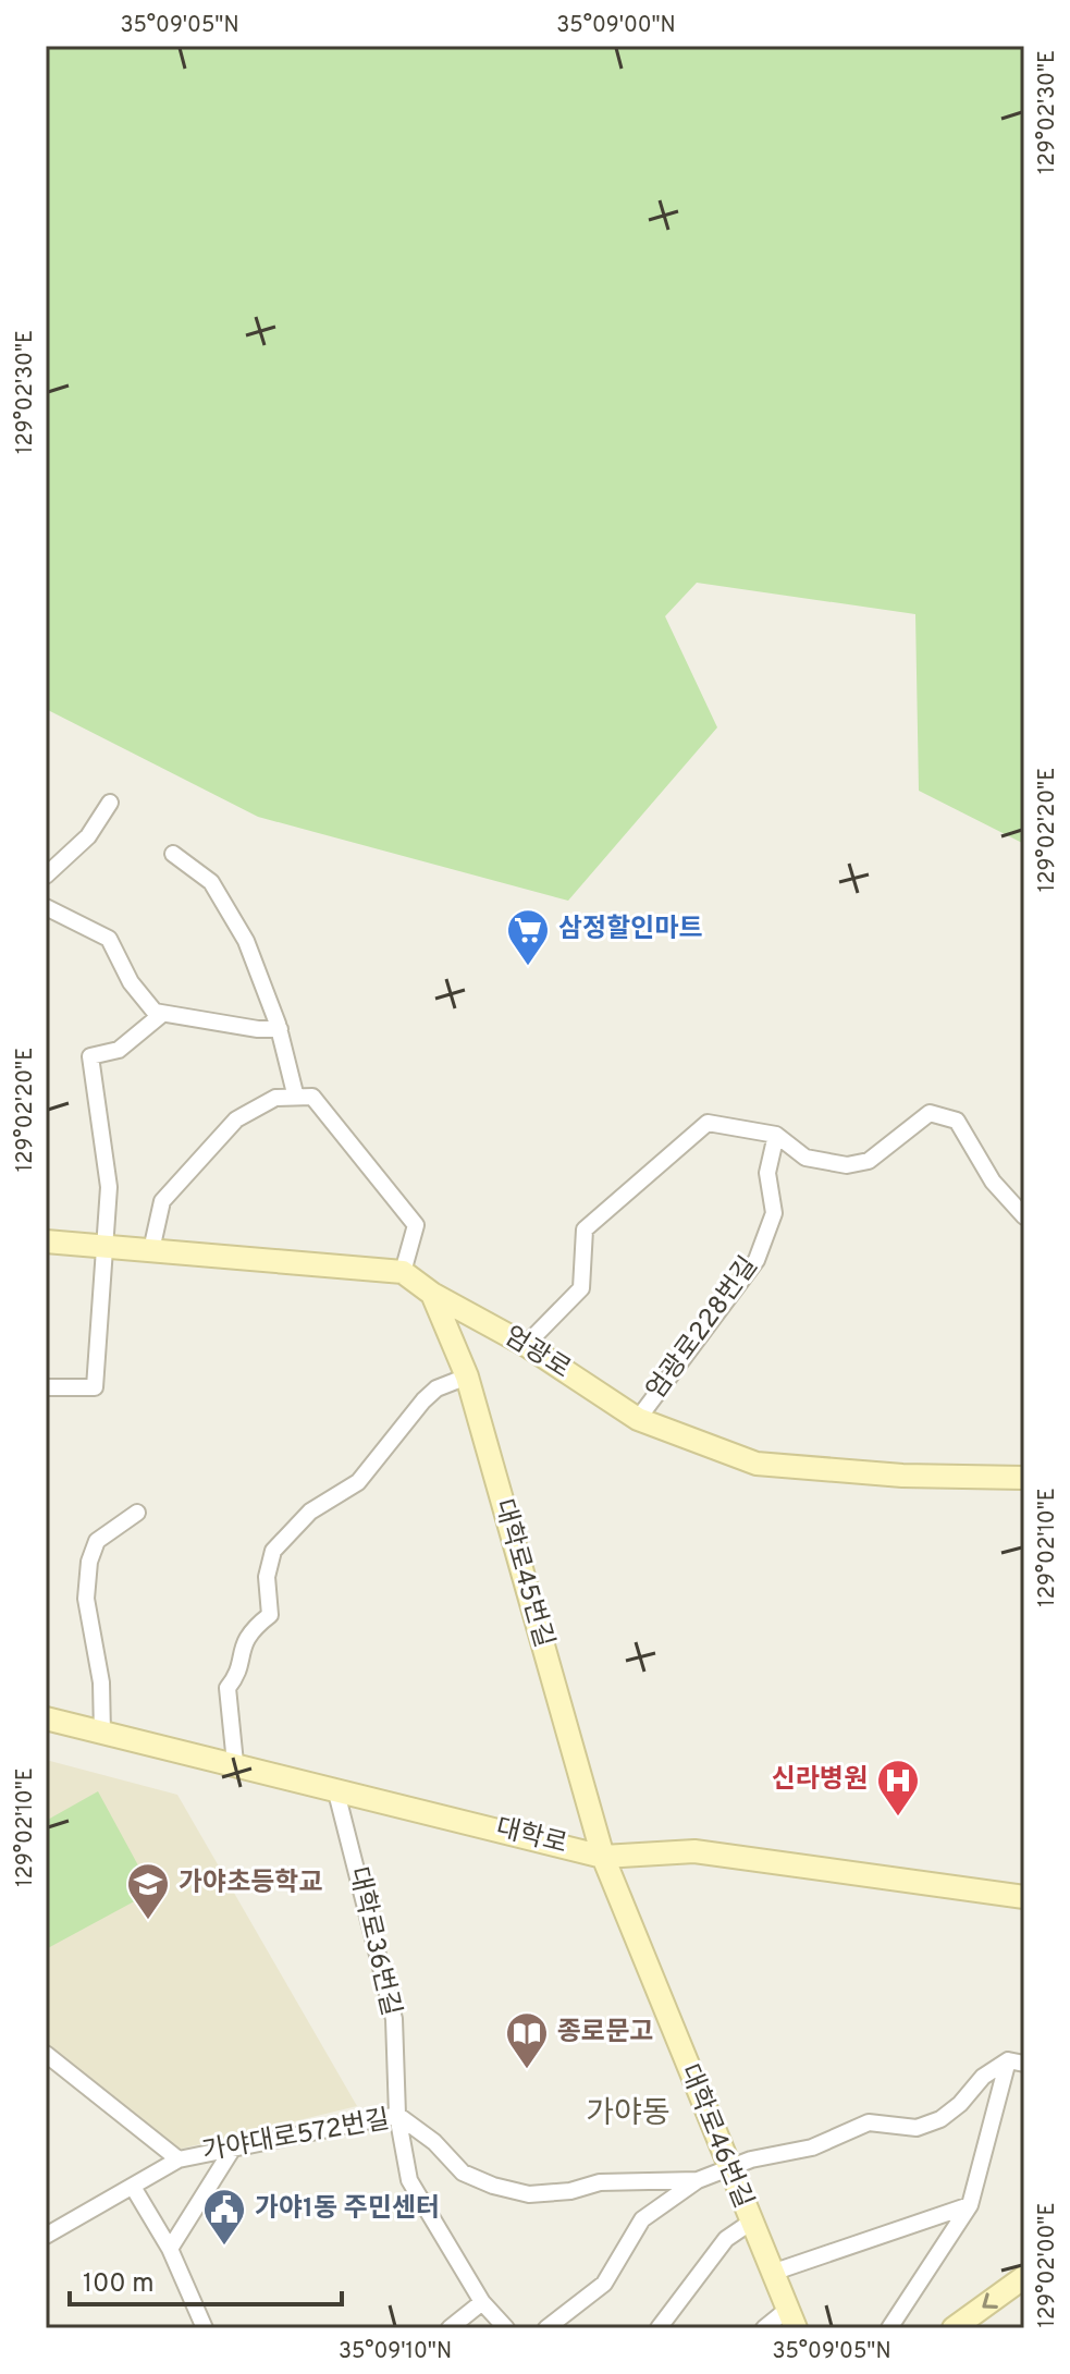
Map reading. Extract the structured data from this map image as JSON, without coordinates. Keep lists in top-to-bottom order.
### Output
{
  "streets": {
    "main road": [
      "엄광로",
      "대학로45번길",
      "대학로",
      "대학로46번길"
    ],
    "street": ["엄광로228번길", "대학로36번길", "가야대로572번길"]
  },
  "crossings": [
    ["엄광로228번길", "엄광로"],
    ["엄광로", "대학로45번길"],
    ["대학로45번길", "대학로"],
    ["대학로45번길", "대학로46번길"],
    ["대학로", "대학로36번길"],
    ["대학로", "대학로46번길"],
    ["대학로36번길", "가야대로572번길"],
    ["가야대로572번길", "대학로46번길"]
  ],
  "districts": ["가야동"],
  "places": {
    "supermarket": ["삼정할인마트"],
    "hospital": ["신라병원"],
    "school or university": ["가야초등학교"],
    "library": ["종로문고"],
    "public building": ["가야1동 주민센터"]
  },
  "scale_bar": "100 m",
  "coordinates": [
    "35°09'05\"N",
    "35°09'00\"N",
    "129°02'30\"E",
    "129°02'20\"E",
    "129°02'10\"E",
    "129°02'00\"E",
    "35°09'10\"N"
  ]
}
